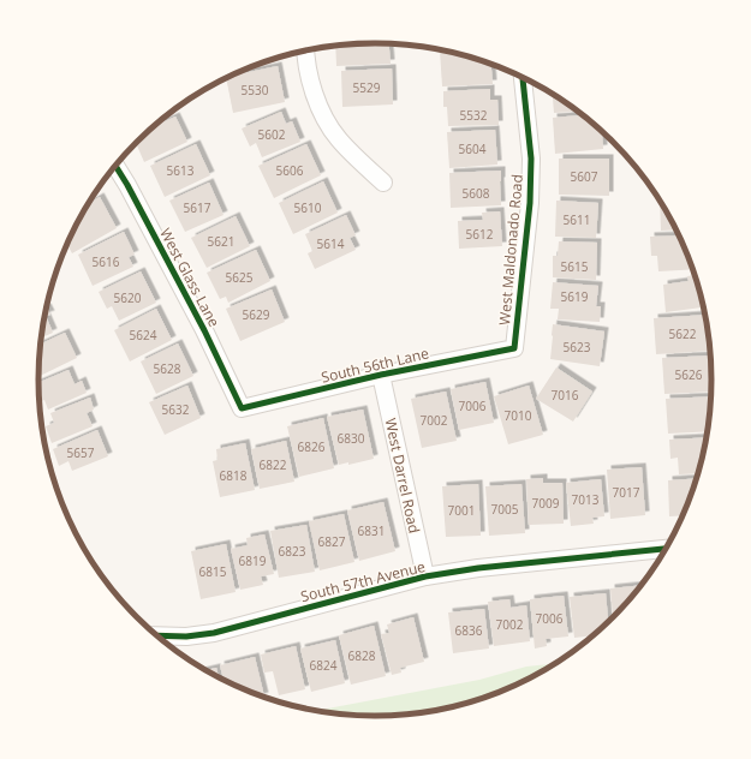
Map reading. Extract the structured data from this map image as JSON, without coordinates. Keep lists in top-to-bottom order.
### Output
{
  "streets": {
    "street": [
      "West Maldonado Road",
      "West Glass Lane",
      "South 56th Lane",
      "West Darrel Road",
      "South 57th Avenue"
    ]
  },
  "crossings": [
    ["West Maldonado Road", "South 56th Lane"],
    ["West Glass Lane", "South 56th Lane"],
    ["South 56th Lane", "West Darrel Road"],
    ["West Darrel Road", "South 57th Avenue"]
  ],
  "house_numbers": [
    "5529",
    "5530",
    "5532",
    "5602",
    "5604",
    "5613",
    "5606",
    "5607",
    "5608",
    "5617",
    "5610",
    "5611",
    "5612",
    "5621",
    "5614",
    "5616",
    "5615",
    "5625",
    "5619",
    "5620",
    "5629",
    "5622",
    "5624",
    "5623",
    "5628",
    "5626",
    "7016",
    "7006",
    "5632",
    "7010",
    "7002",
    "6830",
    "6826",
    "5657",
    "6822",
    "6818",
    "7017",
    "7013",
    "7009",
    "7005",
    "7001",
    "6831",
    "6827",
    "6823",
    "6819",
    "6815",
    "7006",
    "7002",
    "6836",
    "6828",
    "6824"
  ]
}
